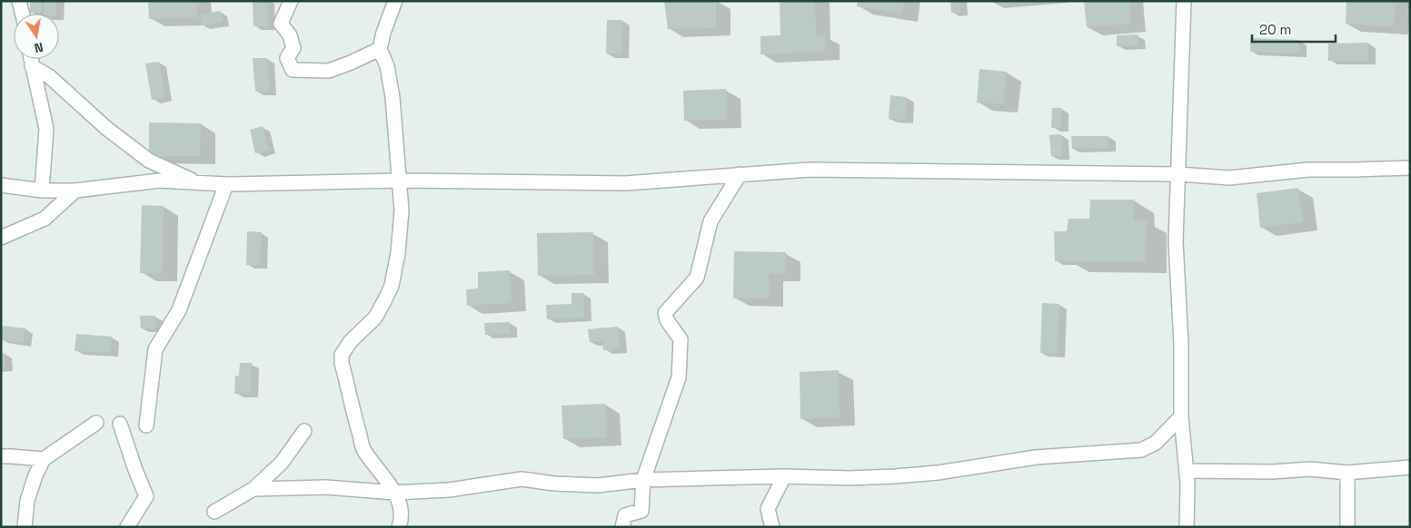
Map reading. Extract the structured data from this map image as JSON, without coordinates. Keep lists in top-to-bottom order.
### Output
{
  "scale_bar": "20 m",
  "north": "bottom"
}
